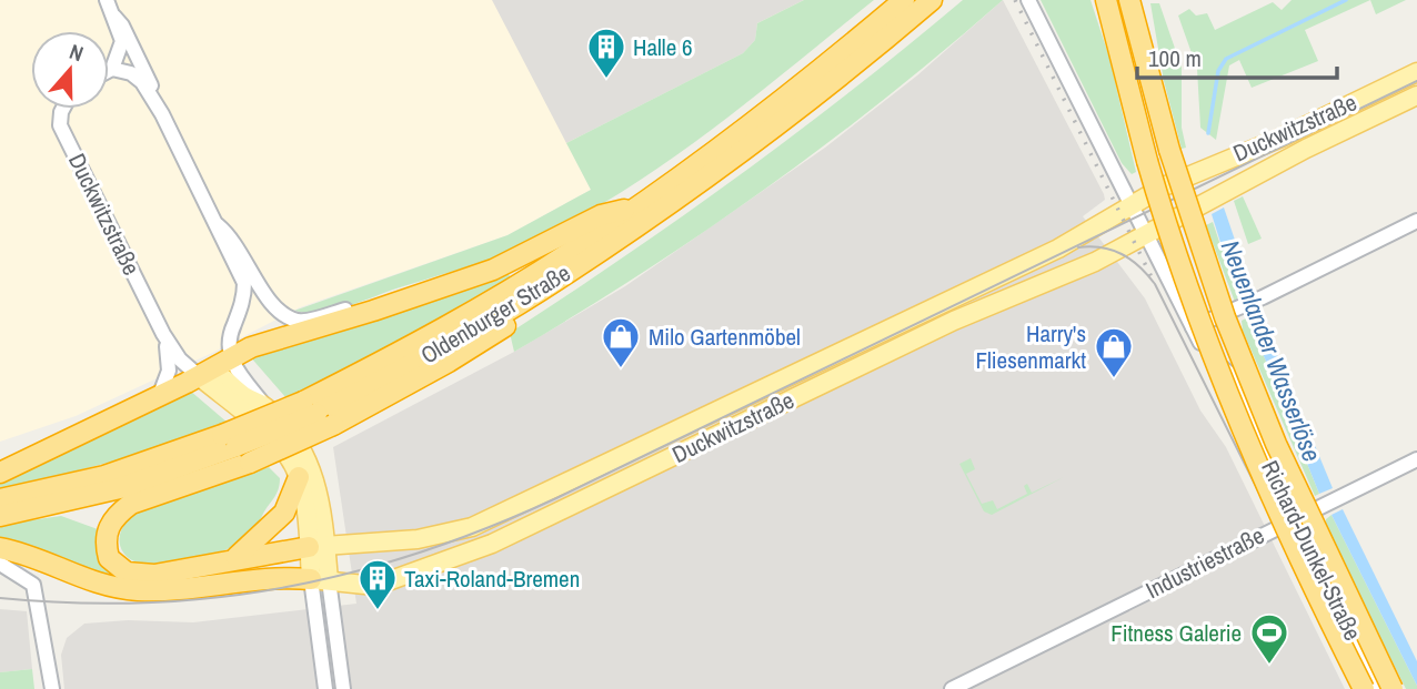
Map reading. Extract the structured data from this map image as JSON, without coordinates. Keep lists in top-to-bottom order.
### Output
{
  "streets": {
    "highway": ["Oldenburger Straße"],
    "main road": ["Duckwitzstraße"],
    "street": ["Richard-Dunkel-Straße", "Industriestraße"]
  },
  "crossings": [
    ["Duckwitzstraße", "Richard-Dunkel-Straße"],
    ["Richard-Dunkel-Straße", "Industriestraße"]
  ],
  "water": ["Neuenlander Wasserlöse"],
  "places": {
    "building": ["Halle 6", "Taxi-Roland-Bremen"],
    "shop": ["Milo Gartenmöbel", "Harry's Fliesenmarkt"],
    "sports": ["Fitness Galerie"]
  },
  "scale_bar": "100 m",
  "north": "top"
}
